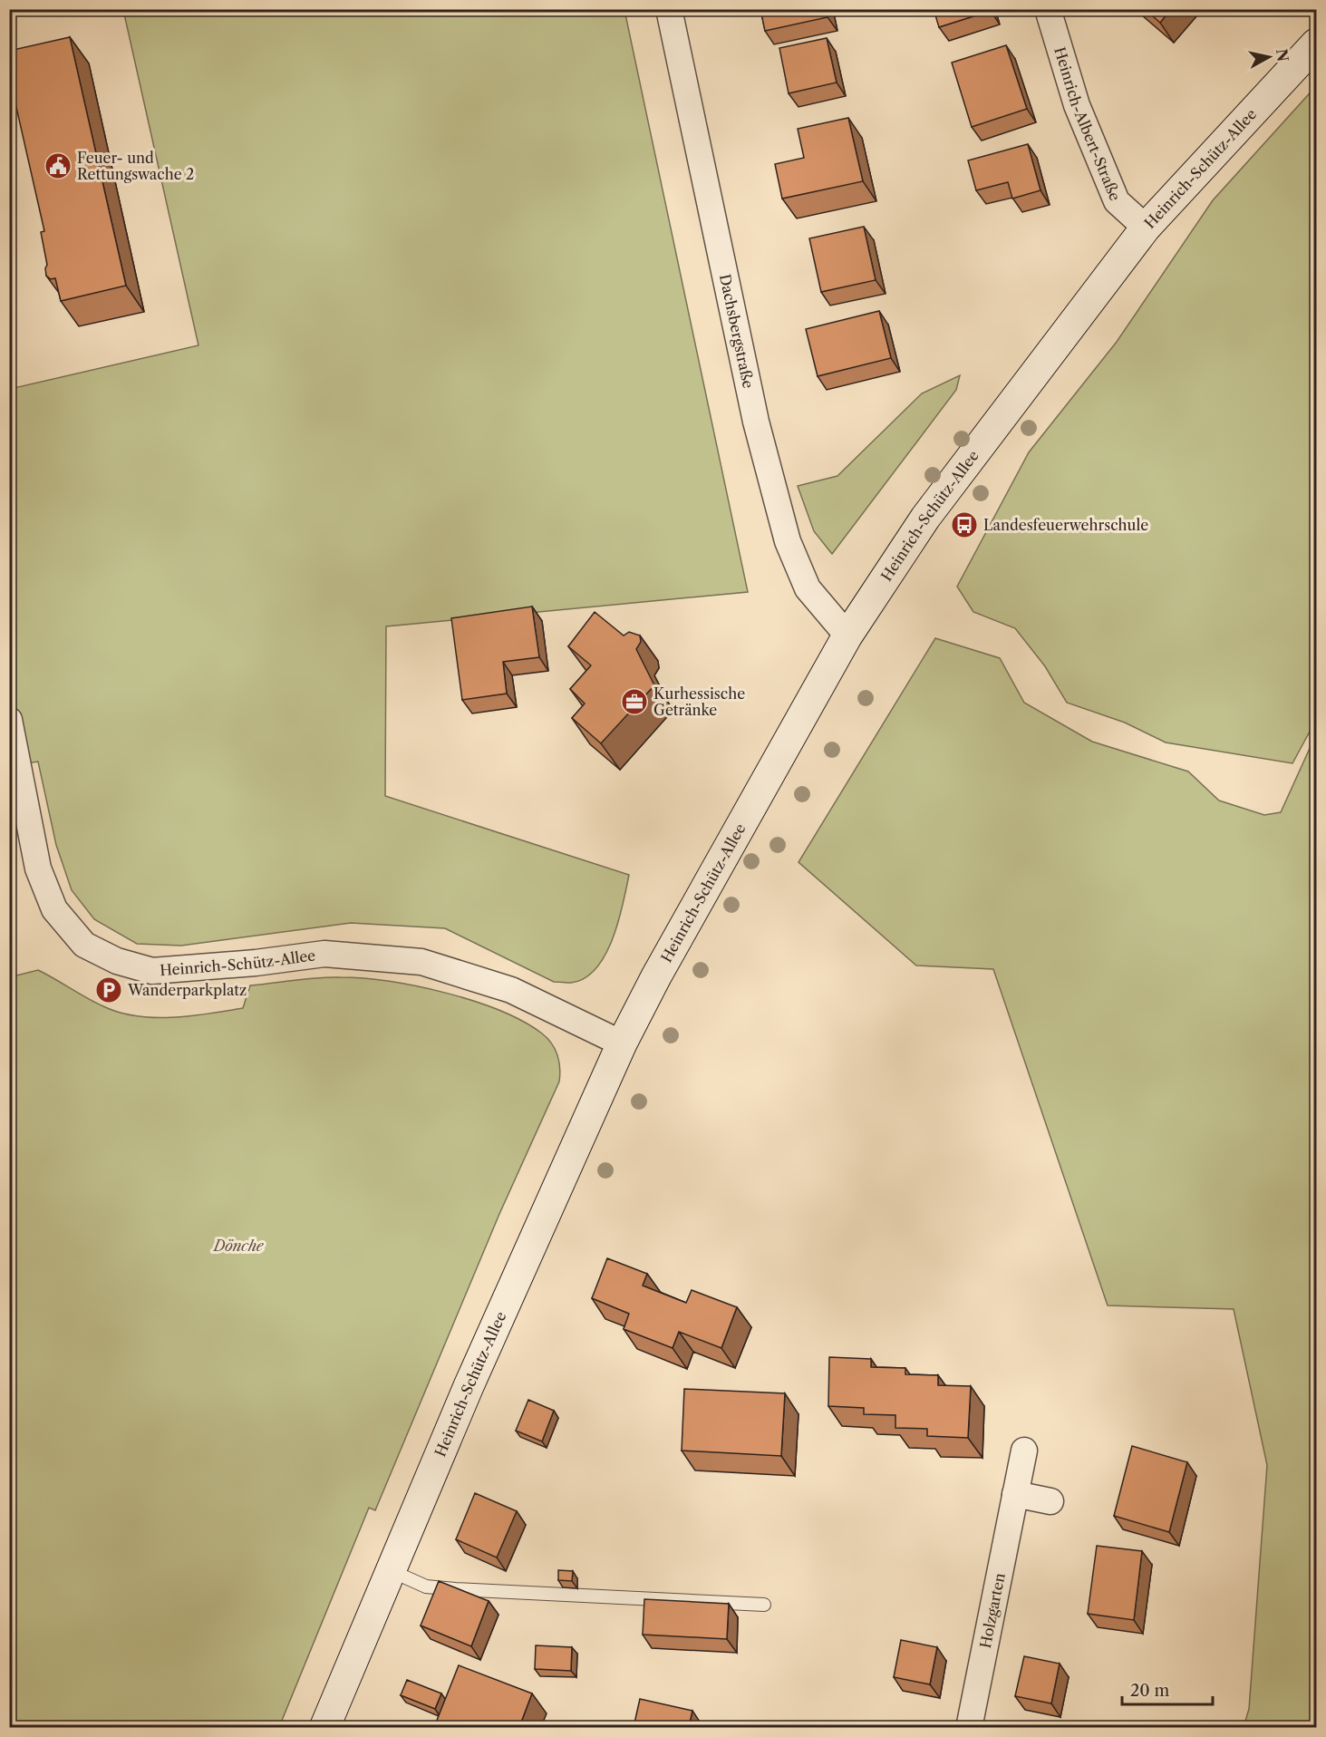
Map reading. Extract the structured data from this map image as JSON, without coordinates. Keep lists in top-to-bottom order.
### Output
{
  "streets": {
    "main road": ["Heinrich-Schütz-Allee"],
    "street": ["Heinrich-Albert-Straße", "Dachsbergstraße", "Holzgarten"]
  },
  "crossings": [
    ["Heinrich-Albert-Straße", "Heinrich-Schütz-Allee"],
    ["Heinrich-Schütz-Allee", "Dachsbergstraße"]
  ],
  "parks": ["Dönche"],
  "places": {
    "public building": ["Feuer- und Rettungswache 2"],
    "bus stop": ["Landesfeuerwehrschule"],
    "office": ["Kurhessische Getränke"],
    "parking": ["Wanderparkplatz"]
  },
  "scale_bar": "20 m",
  "north": "right"
}
